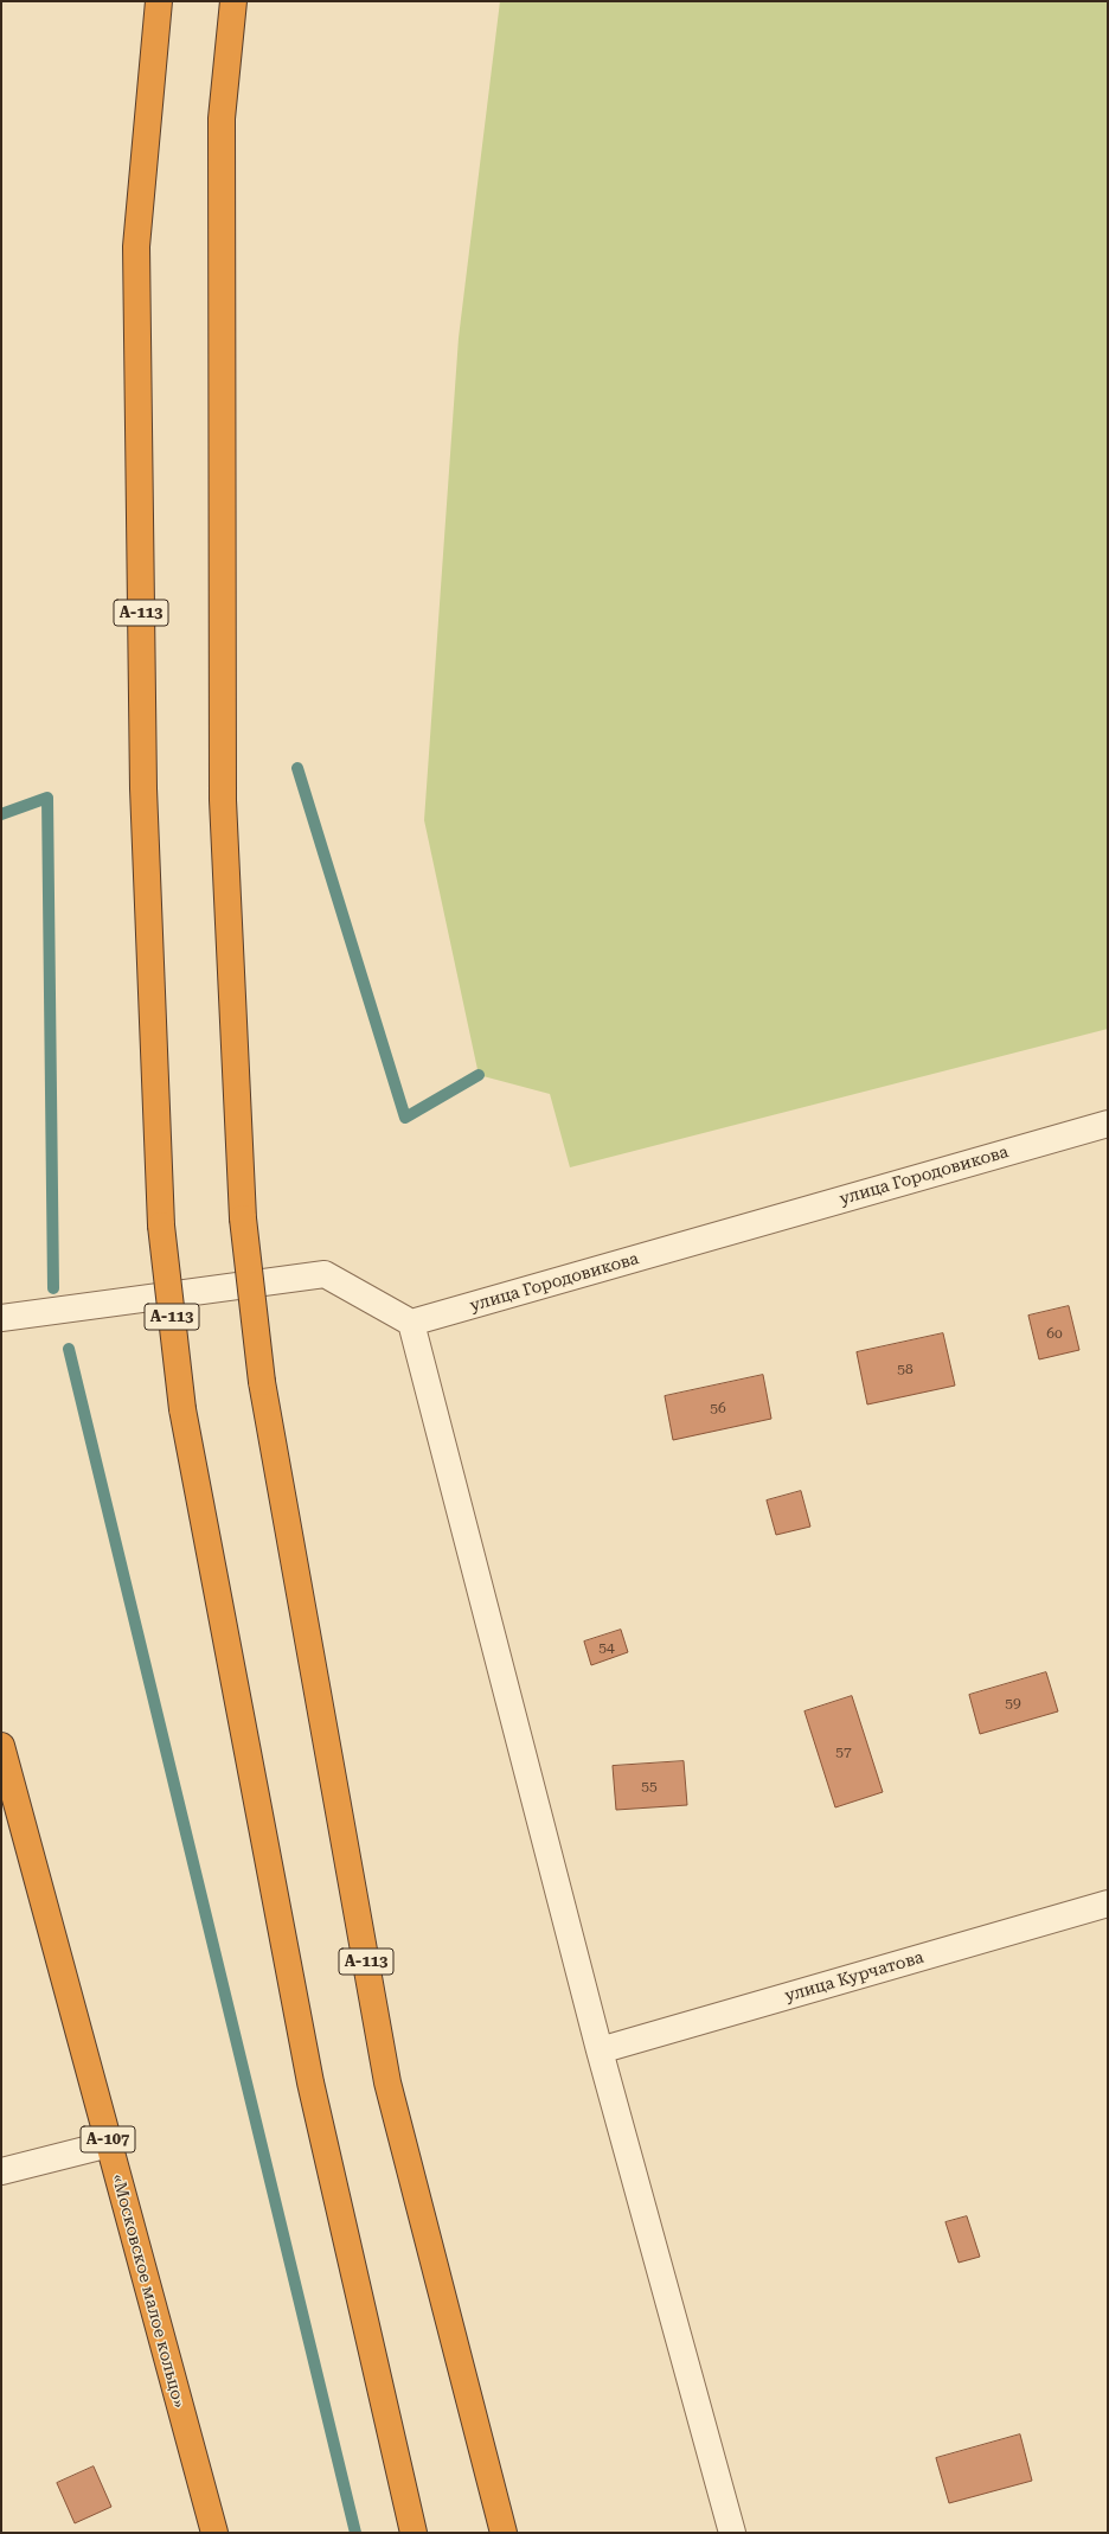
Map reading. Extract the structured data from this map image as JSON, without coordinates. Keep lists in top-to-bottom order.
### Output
{
  "streets": {
    "highway": ["А-113", "А-107", "«Московское малое кольцо»"],
    "street": ["улица Городовикова", "улица Курчатова"]
  },
  "house_numbers": [
    "60",
    "58",
    "56",
    "54",
    "59",
    "57",
    "55"
  ]
}
